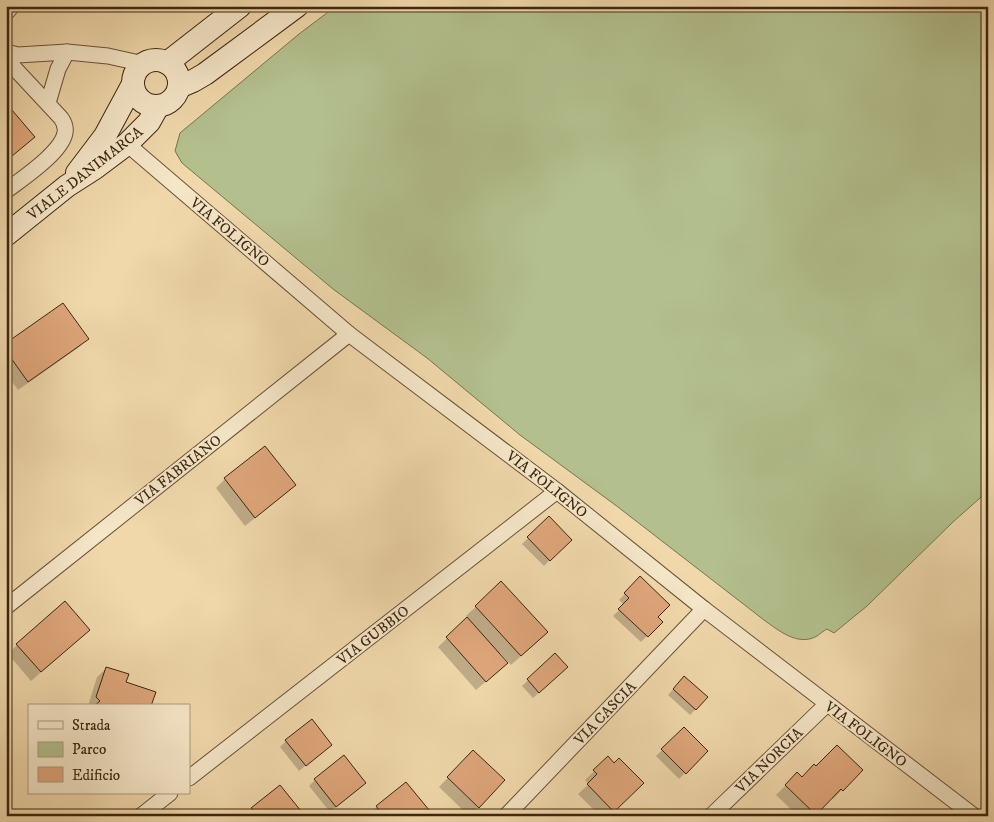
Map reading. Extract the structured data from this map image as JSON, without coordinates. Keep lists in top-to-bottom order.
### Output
{
  "streets": {
    "main road": ["VIALE DANIMARCA"],
    "street": [
      "VIA FOLIGNO",
      "VIA FABRIANO",
      "VIA GUBBIO",
      "VIA CASCIA",
      "VIA NORCIA"
    ]
  },
  "crossings": [
    ["VIALE DANIMARCA", "VIA FOLIGNO"],
    ["VIA FOLIGNO", "VIA FABRIANO"],
    ["VIA FOLIGNO", "VIA GUBBIO"],
    ["VIA FOLIGNO", "VIA CASCIA"],
    ["VIA FOLIGNO", "VIA NORCIA"]
  ],
  "legend": ["Strada", "Parco", "Edificio"]
}
